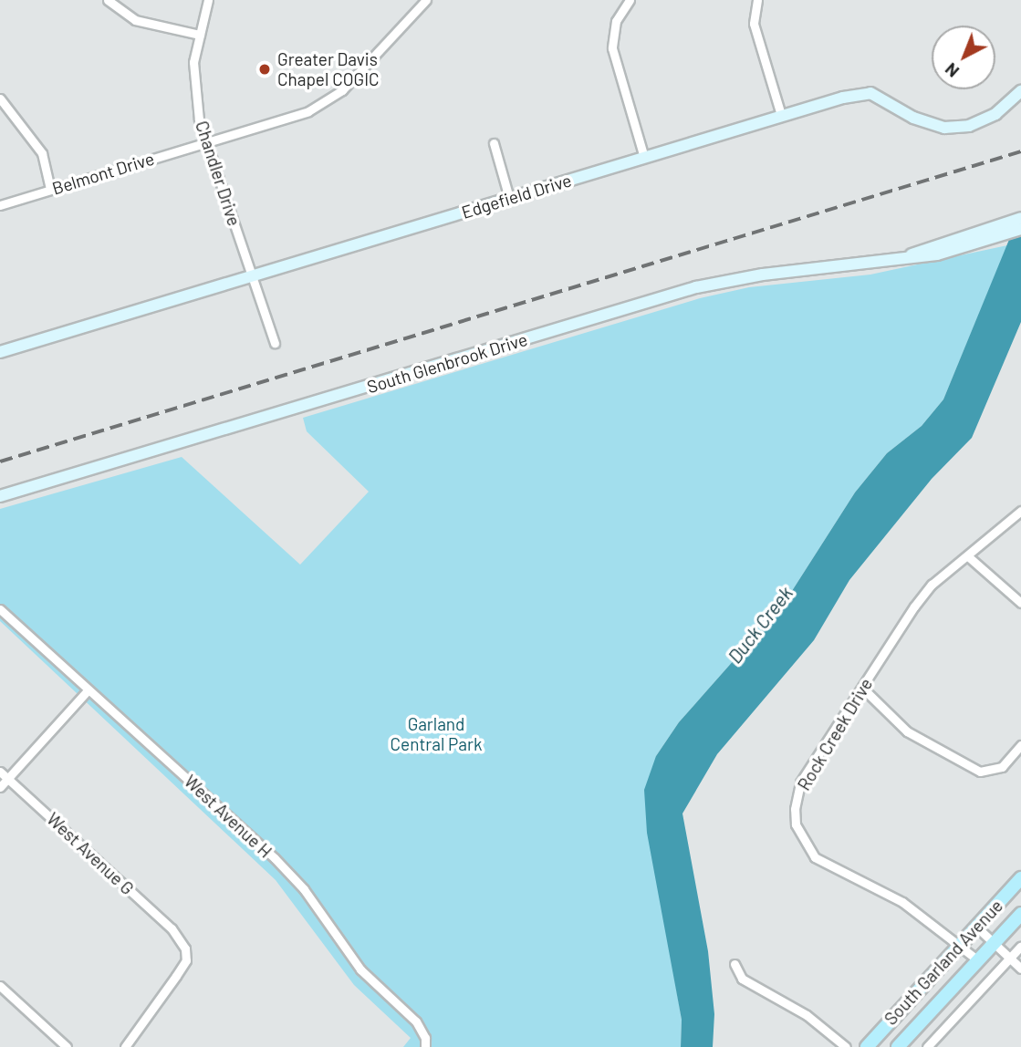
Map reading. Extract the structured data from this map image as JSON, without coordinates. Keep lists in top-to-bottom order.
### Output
{
  "streets": {
    "main road": ["South Garland Avenue"],
    "street": [
      "Belmont Drive",
      "Chandler Drive",
      "Edgefield Drive",
      "South Glenbrook Drive",
      "Rock Creek Drive",
      "West Avenue H",
      "West Avenue G"
    ]
  },
  "crossings": [
    ["Belmont Drive", "Chandler Drive"],
    ["Chandler Drive", "Edgefield Drive"],
    ["Rock Creek Drive", "South Garland Avenue"]
  ],
  "water": ["Duck Creek"],
  "parks": ["Garland Central Park"],
  "places": ["Greater Davis Chapel COGIC"],
  "north": "bottom left"
}
